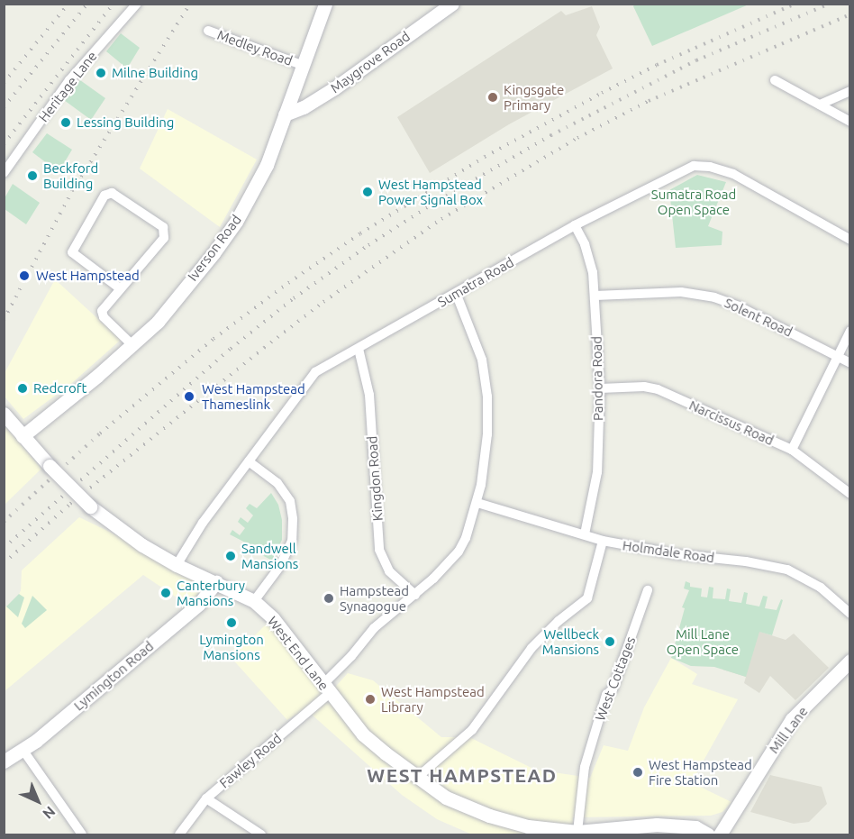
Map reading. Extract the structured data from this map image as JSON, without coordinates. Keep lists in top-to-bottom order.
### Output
{
  "streets": {
    "main road": [
      "Maygrove Road",
      "Iverson Road",
      "West End Lane",
      "Lymington Road",
      "Mill Lane"
    ],
    "street": [
      "Medley Road",
      "Heritage Lane",
      "Sumatra Road",
      "Solent Road",
      "Pandora Road",
      "Narcissus Road",
      "Kingdon Road",
      "Holmdale Road",
      "West Cottages",
      "Fawley Road"
    ]
  },
  "crossings": [
    ["Medley Road", "Iverson Road"],
    ["Maygrove Road", "Iverson Road"],
    ["Iverson Road", "West End Lane"],
    ["Sumatra Road", "Pandora Road"],
    ["Sumatra Road", "Kingdon Road"],
    ["Sumatra Road", "West End Lane"],
    ["Sumatra Road", "Fawley Road"],
    ["Solent Road", "Pandora Road"],
    ["Pandora Road", "Narcissus Road"],
    ["Pandora Road", "Holmdale Road"],
    ["Kingdon Road", "Fawley Road"],
    ["Holmdale Road", "Fawley Road"],
    ["West End Lane", "Lymington Road"],
    ["West End Lane", "West Cottages"],
    ["West End Lane", "Fawley Road"]
  ],
  "districts": ["WEST HAMPSTEAD"],
  "parks": ["Sumatra Road Open Space", "Mill Lane Open Space"],
  "places": [
    "Milne Building",
    "Kingsgate Primary",
    "Lessing Building",
    "Beckford Building",
    "West Hampstead Power Signal Box",
    "West Hampstead",
    "Redcroft",
    "West Hampstead Thameslink",
    "Sandwell Mansions",
    "Canterbury Mansions",
    "Hampstead Synagogue",
    "Lymington Mansions",
    "Wellbeck Mansions",
    "West Hampstead Library",
    "West Hampstead Fire Station"
  ],
  "north": "bottom right"
}
